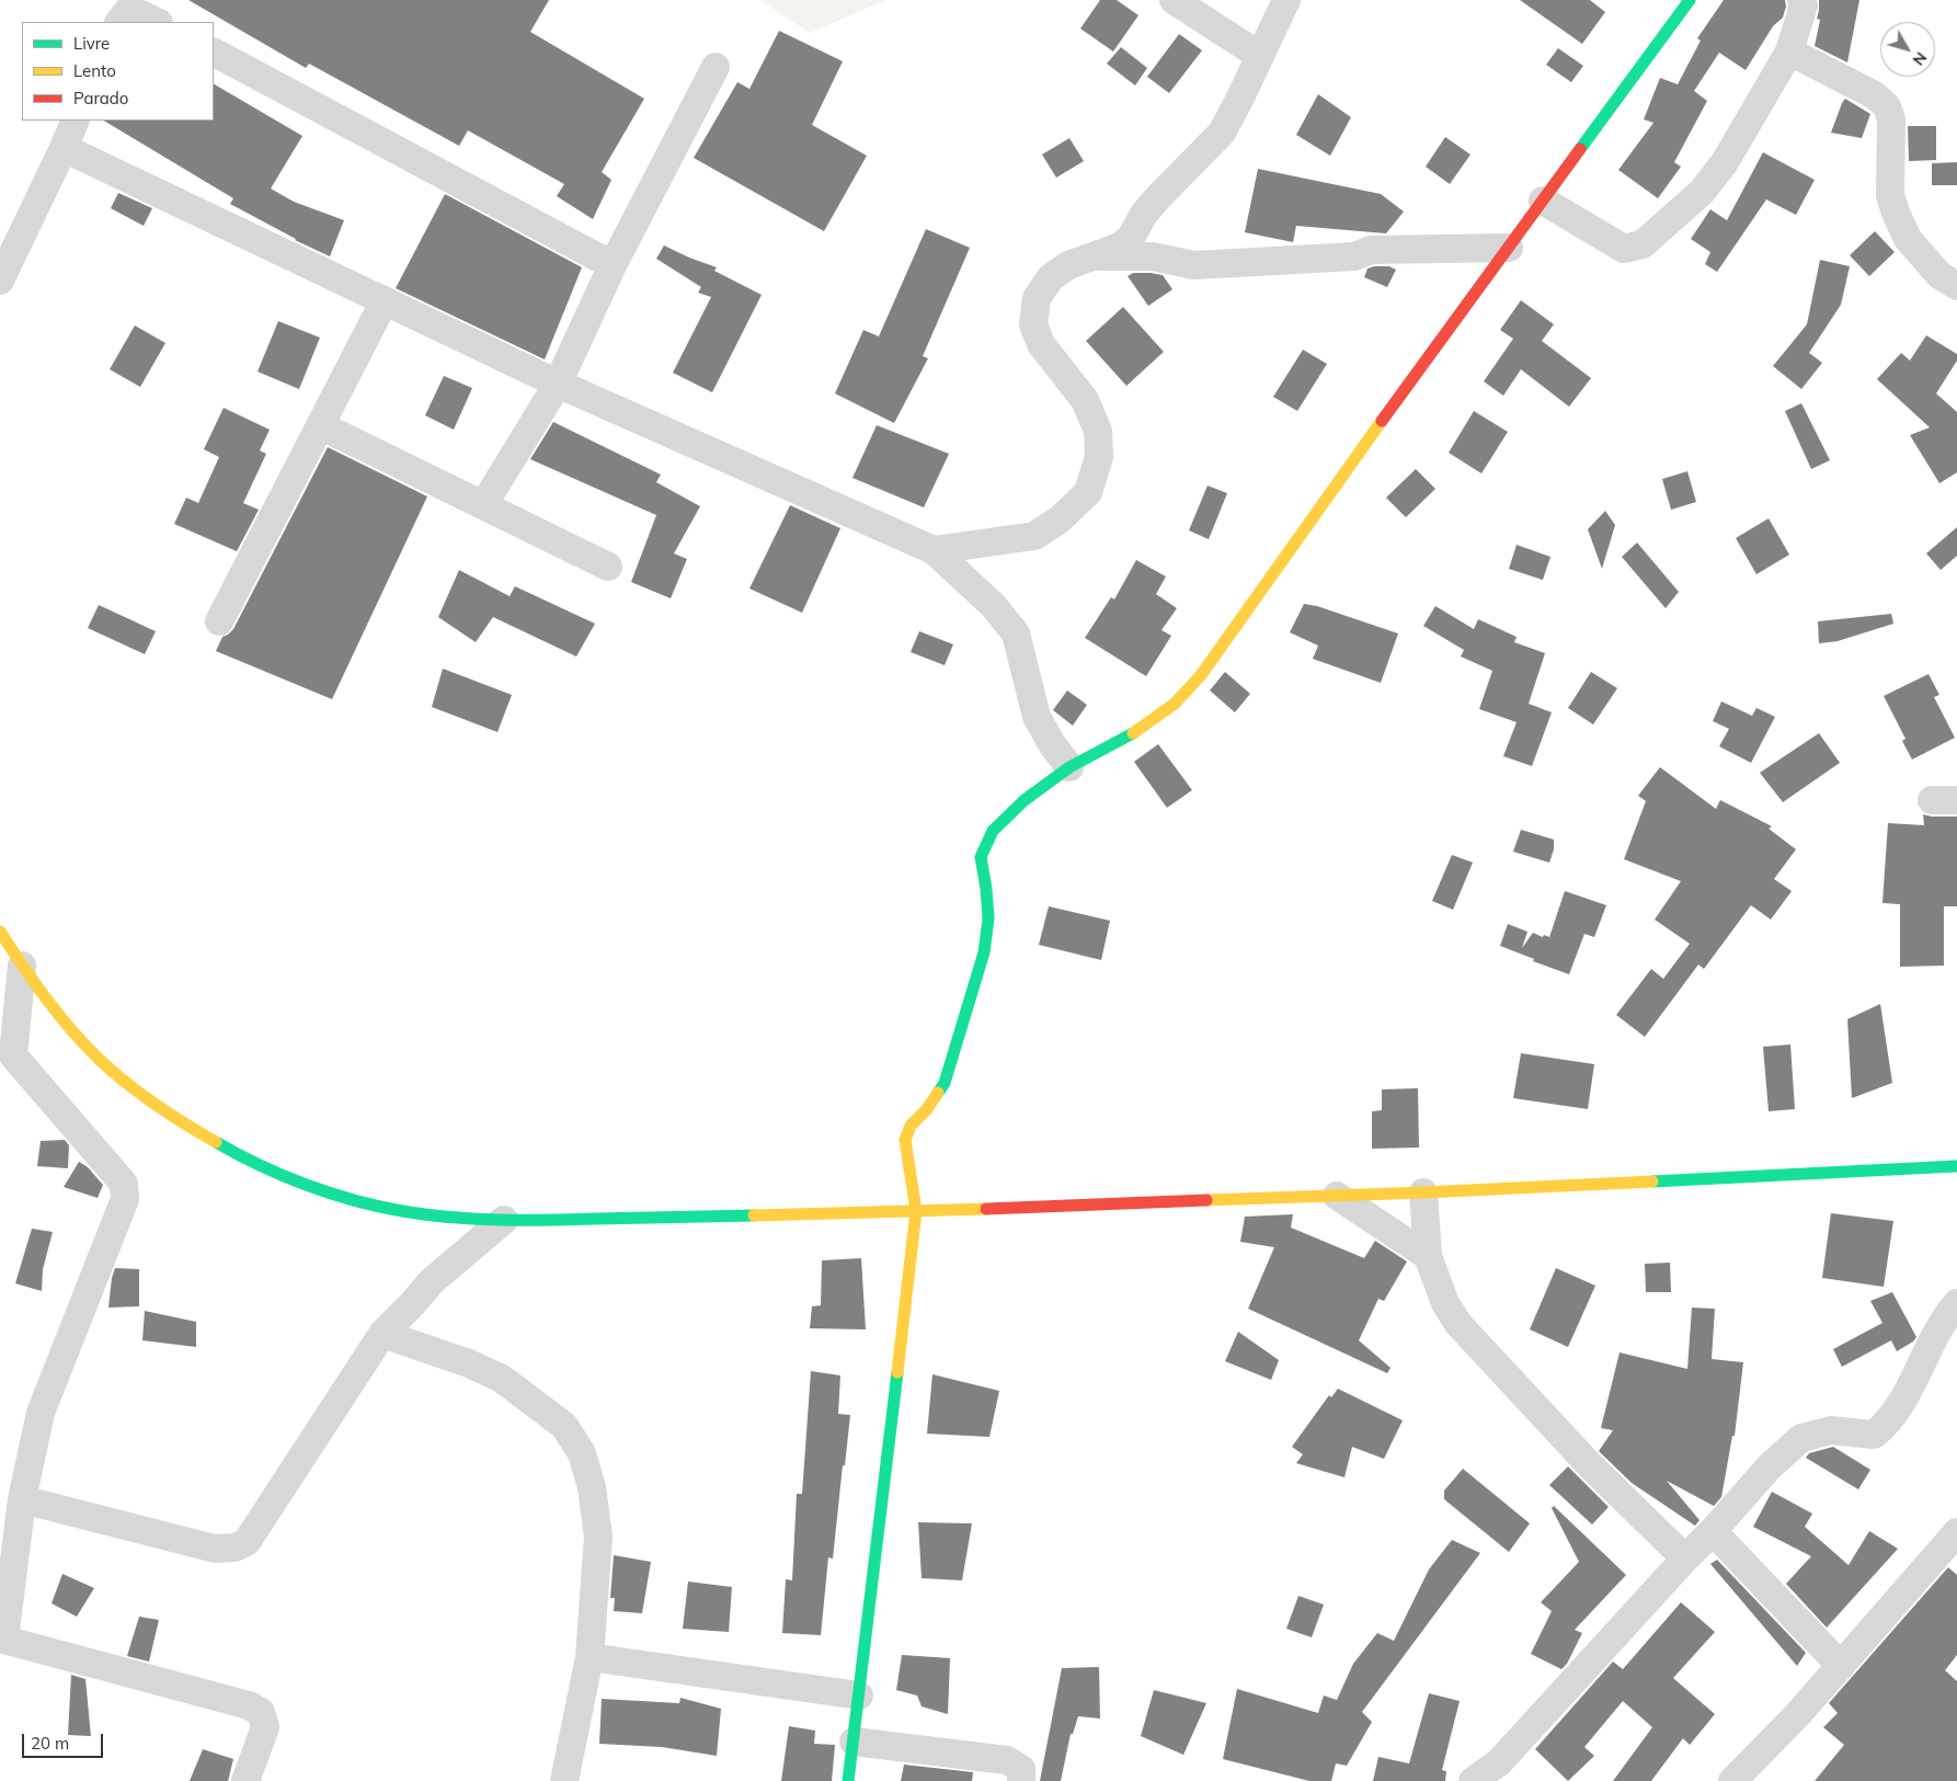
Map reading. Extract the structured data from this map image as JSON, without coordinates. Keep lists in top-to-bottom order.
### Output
{
  "legend": ["Livre", "Lento", "Parado"],
  "scale_bar": "20 m",
  "north": "bottom right"
}
